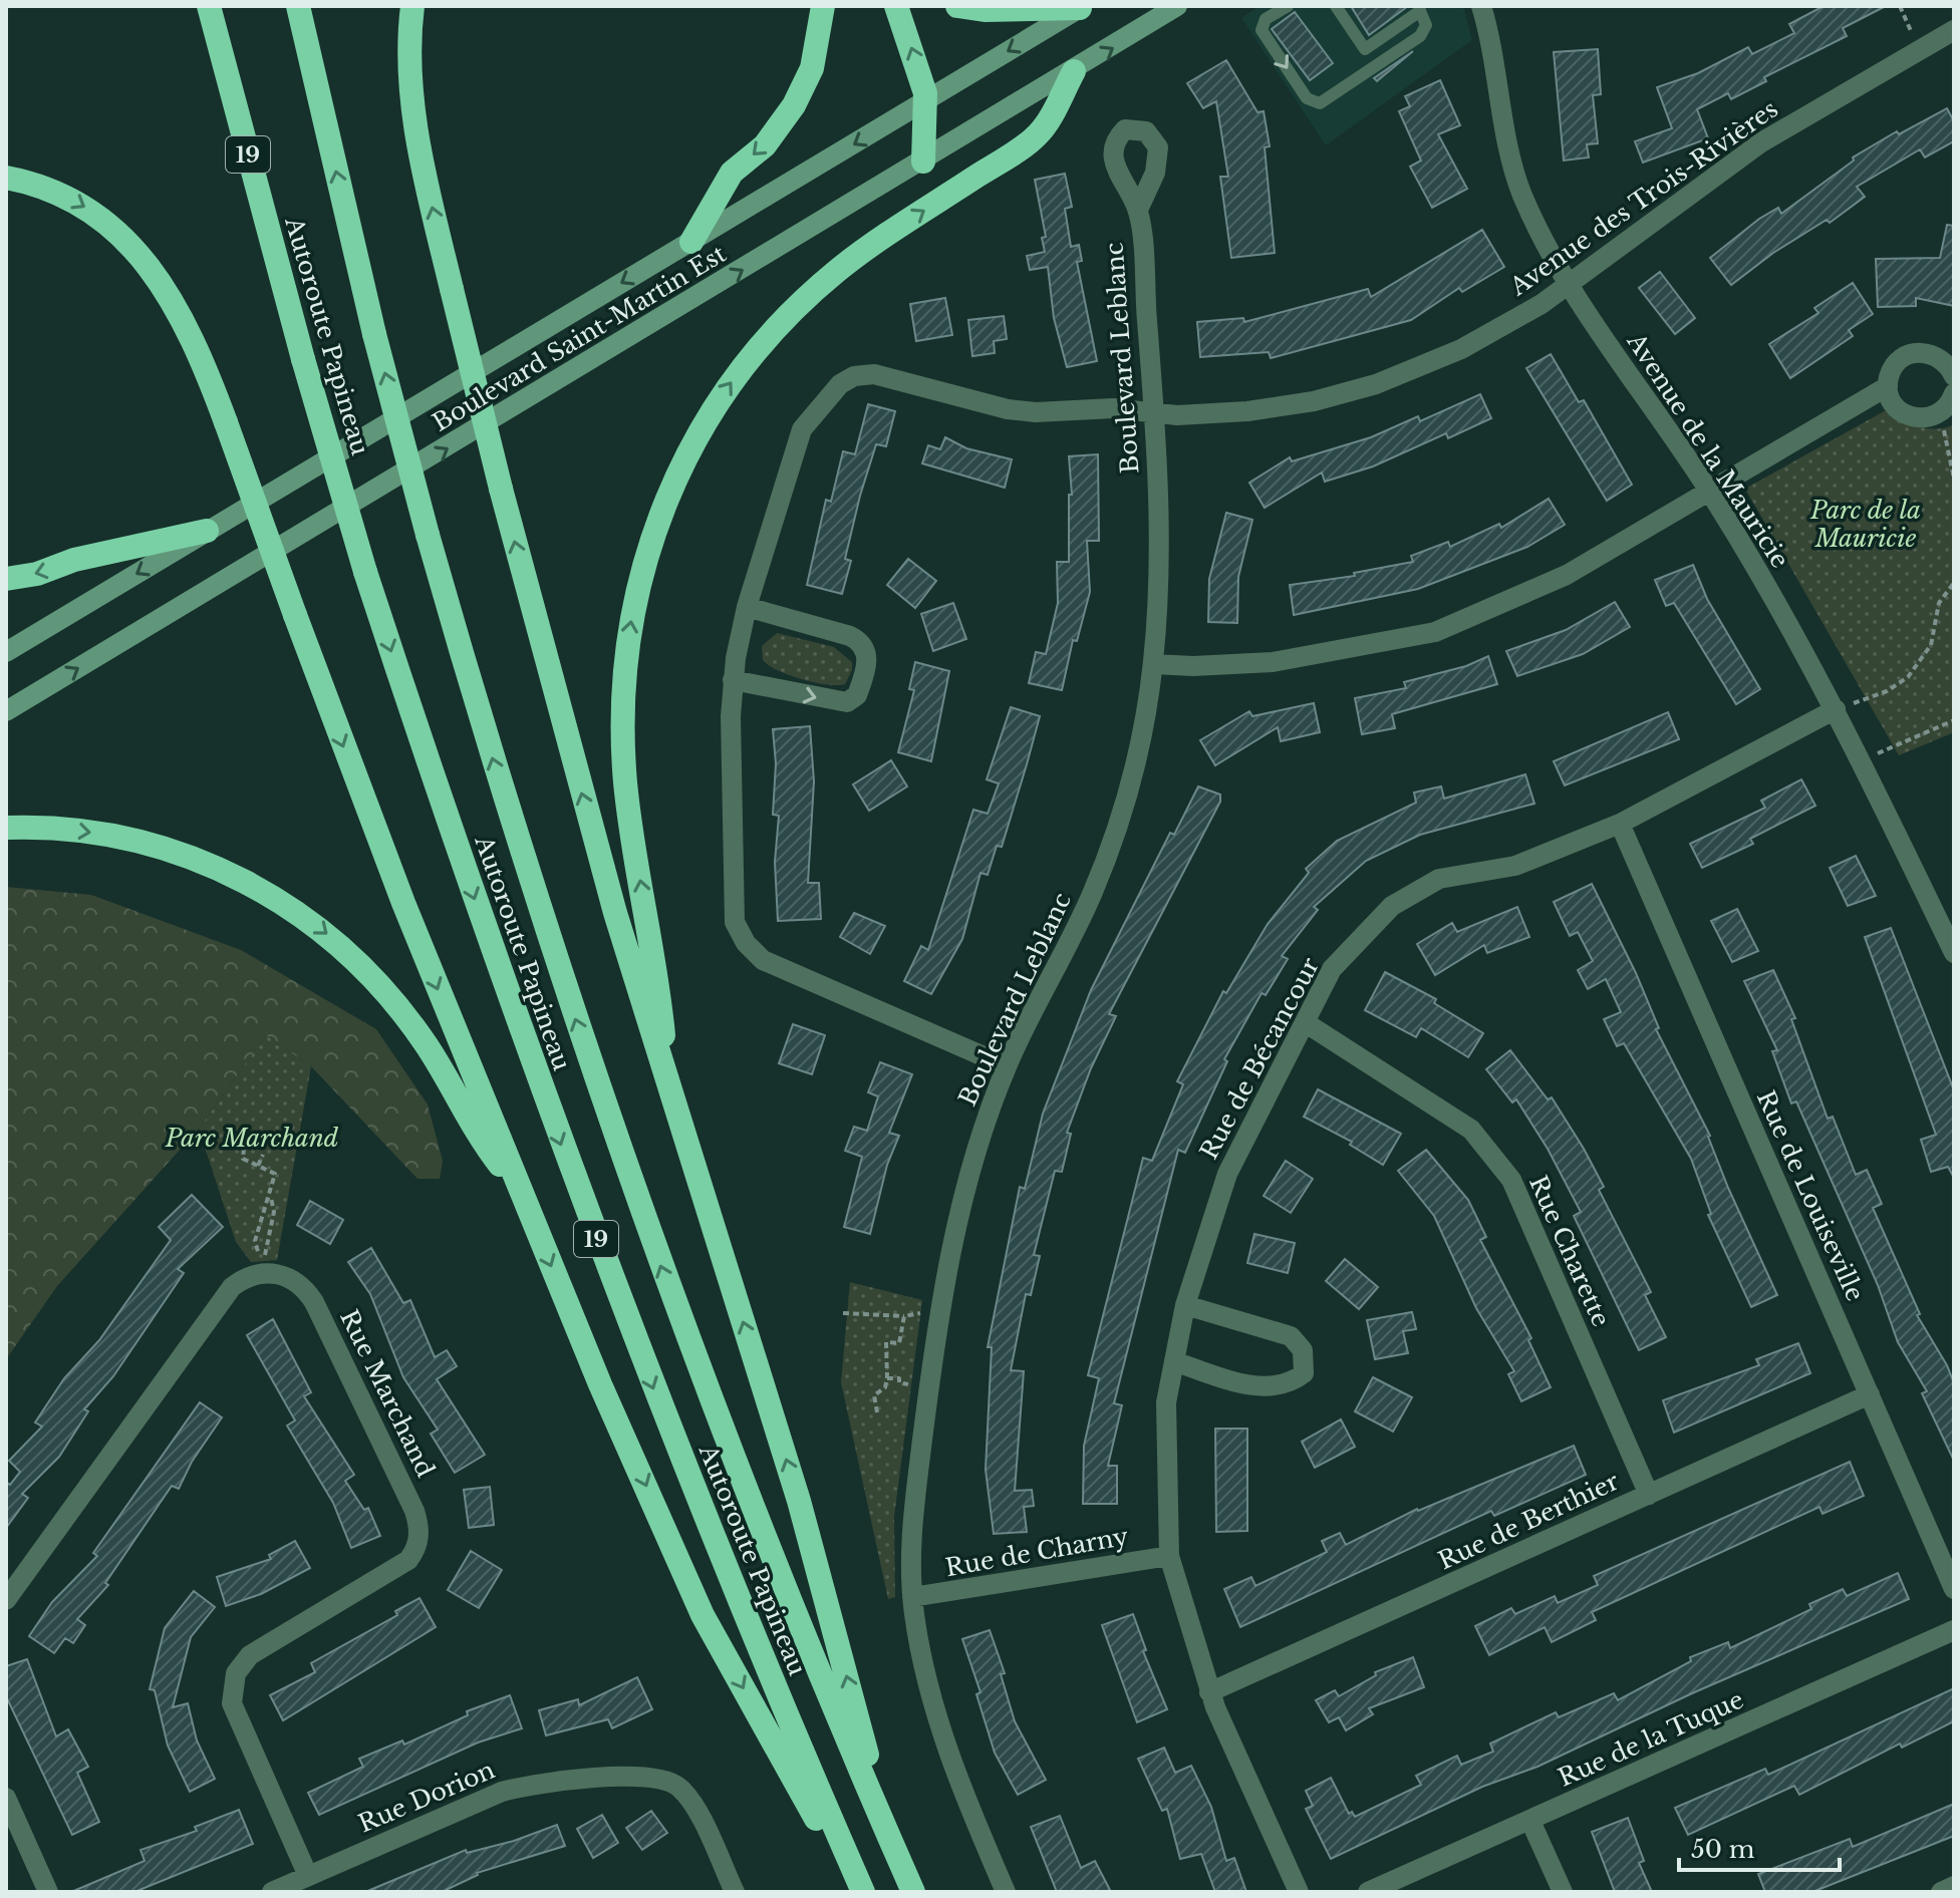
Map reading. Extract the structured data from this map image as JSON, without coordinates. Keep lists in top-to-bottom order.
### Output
{
  "streets": {
    "highway": ["19", "Autoroute Papineau"],
    "main road": ["Boulevard Saint-Martin Est"],
    "street": [
      "Avenue des Trois-Rivières",
      "Boulevard Leblanc",
      "Avenue de la Mauricie",
      "Rue de Bécancour",
      "Rue de Louiseville",
      "Rue Charette",
      "Rue Marchand",
      "Rue de Berthier",
      "Rue de Charny",
      "Rue de la Tuque",
      "Rue Dorion"
    ]
  },
  "crossings": [
    ["Avenue des Trois-Rivières", "Boulevard Leblanc"],
    ["Avenue des Trois-Rivières", "Avenue de la Mauricie"],
    ["Boulevard Leblanc", "Rue de Charny"],
    ["Avenue de la Mauricie", "Rue de Bécancour"],
    ["Rue de Bécancour", "Rue de Louiseville"],
    ["Rue de Bécancour", "Rue Charette"],
    ["Rue de Bécancour", "Rue de Berthier"],
    ["Rue de Bécancour", "Rue de Charny"],
    ["Rue de Louiseville", "Rue de Berthier"],
    ["Rue Charette", "Rue de Berthier"],
    ["Rue Marchand", "Rue Dorion"]
  ],
  "parks": ["Parc de la Mauricie", "Parc Marchand"],
  "scale_bar": "50 m"
}
